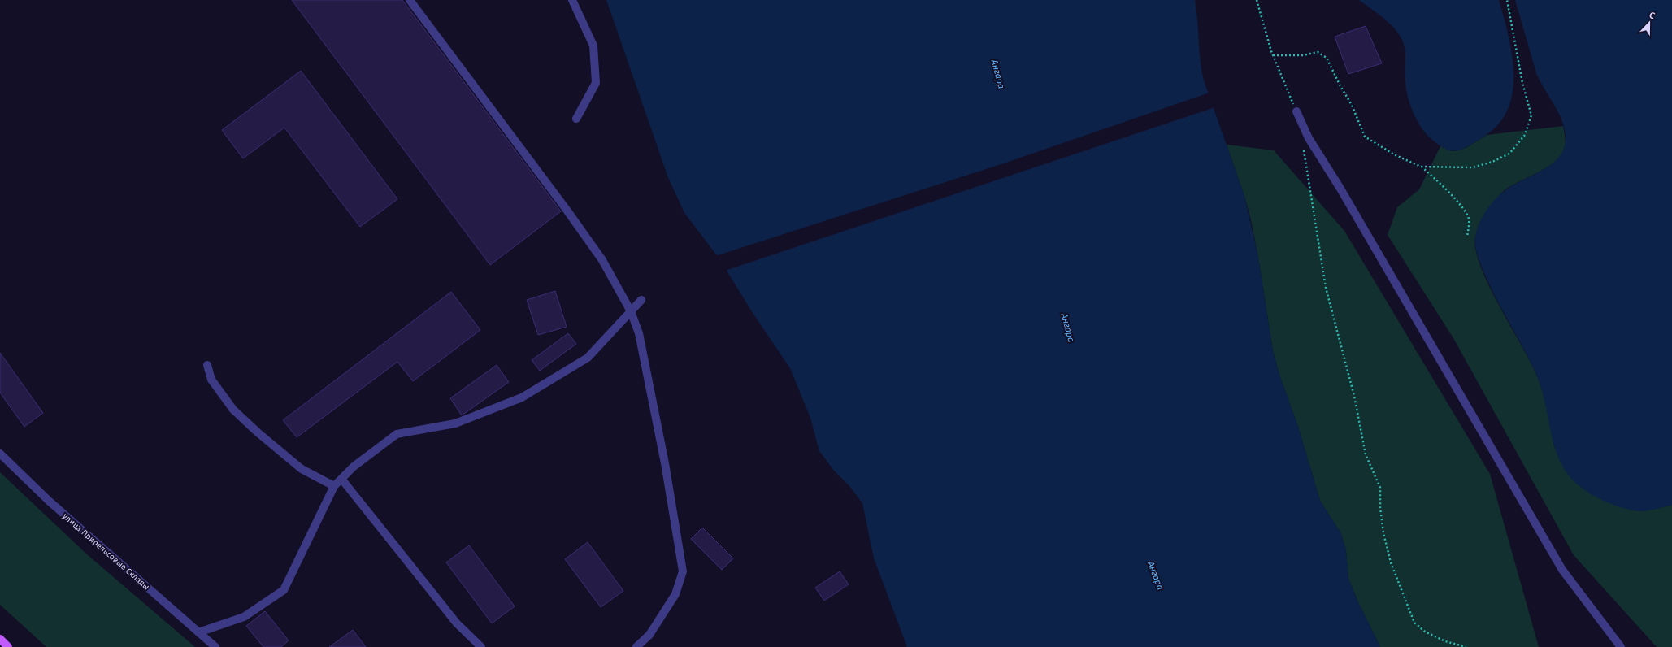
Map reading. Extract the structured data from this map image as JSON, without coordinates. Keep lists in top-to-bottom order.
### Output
{
  "streets": {
    "street": ["улица Прирельсовые Склады"]
  },
  "water": ["Ангара"],
  "north": "top"
}
